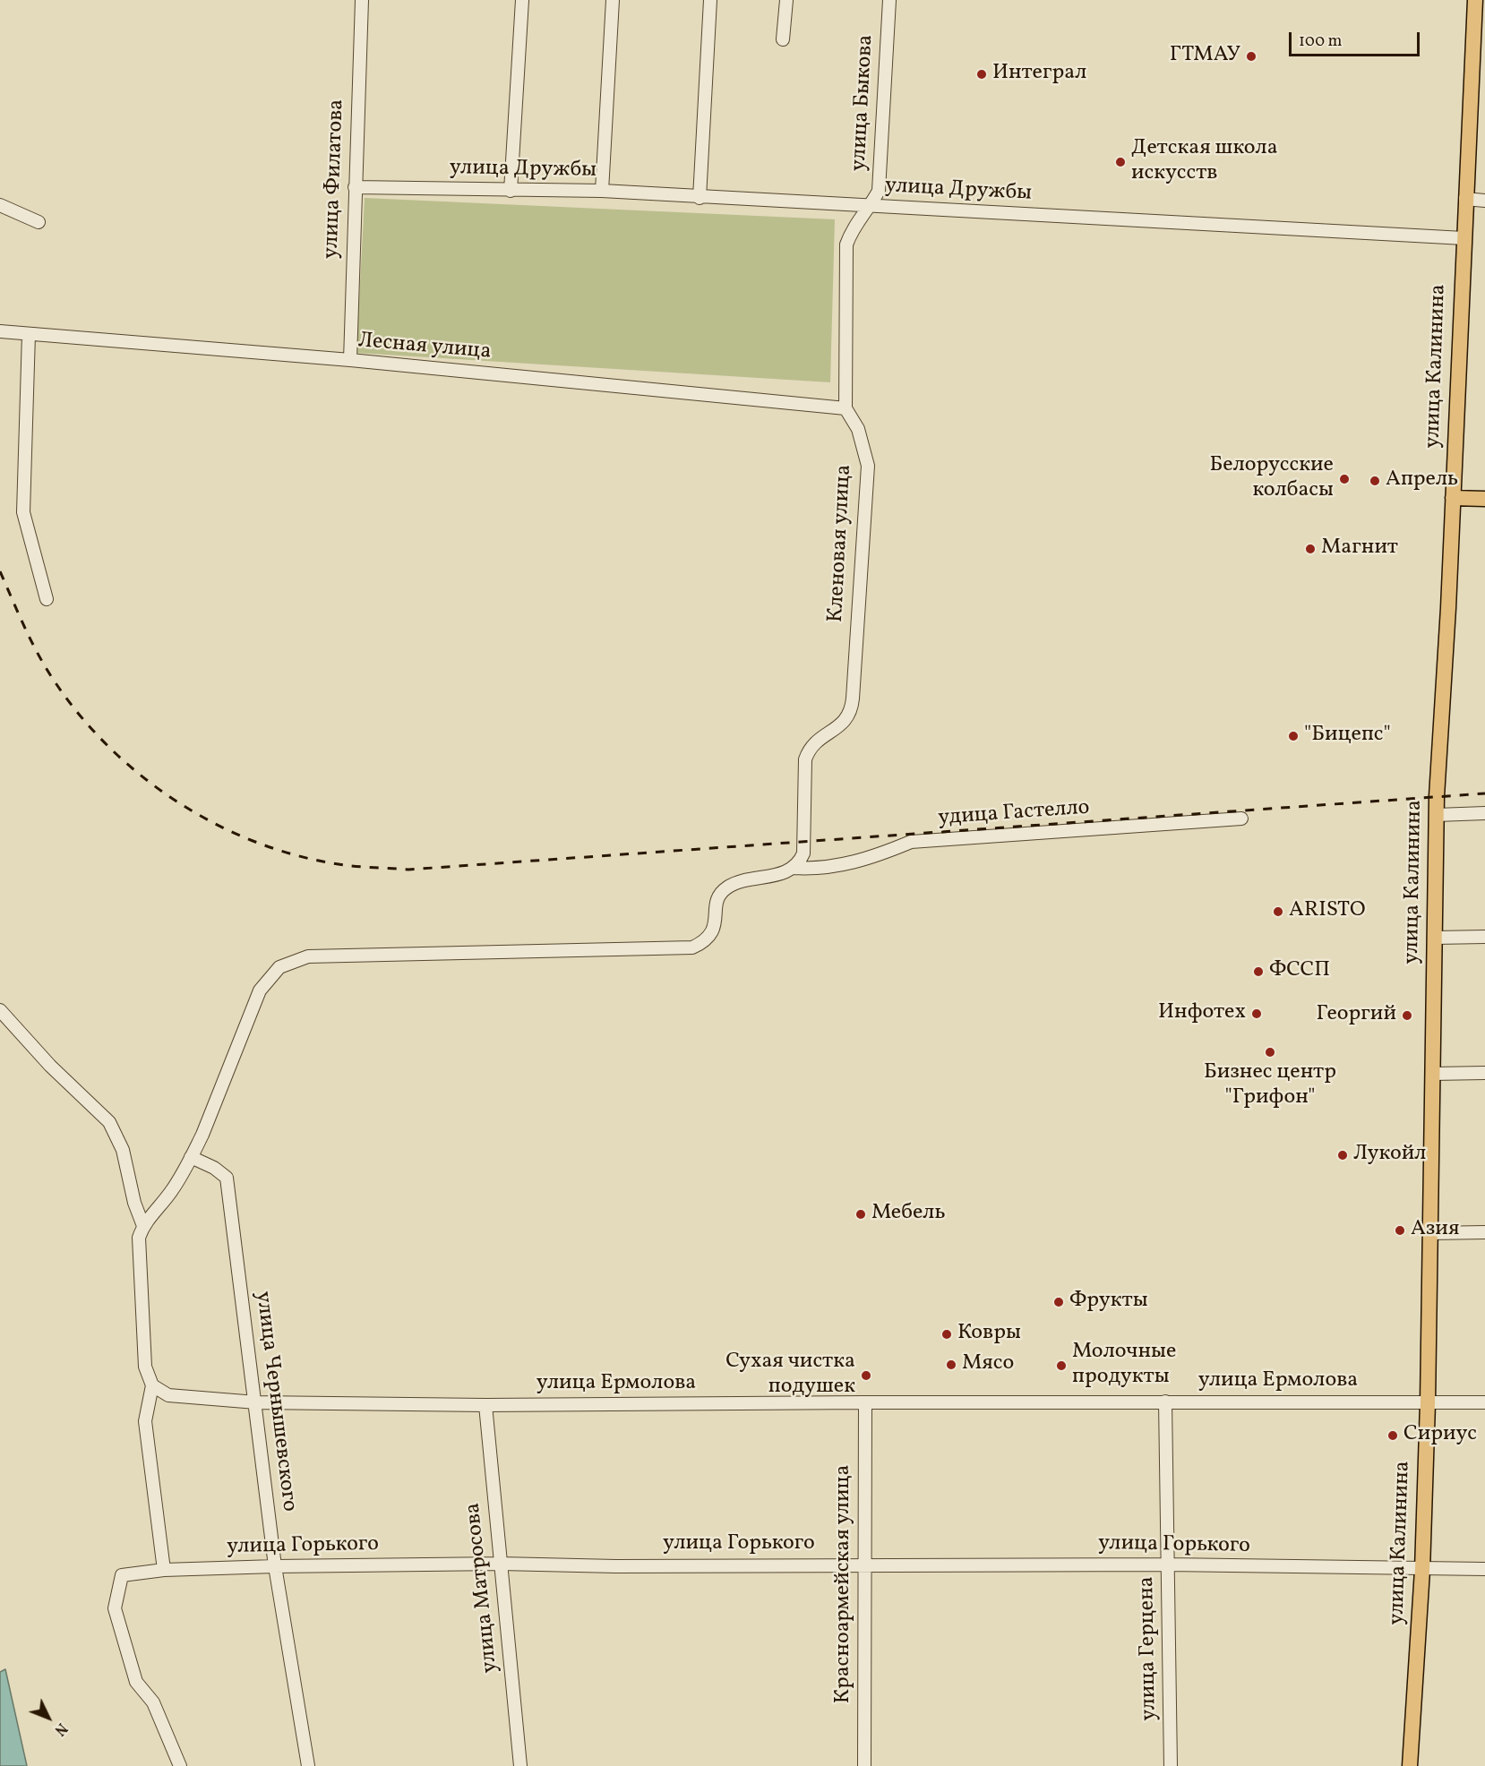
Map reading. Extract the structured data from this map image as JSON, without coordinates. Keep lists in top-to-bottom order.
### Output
{
  "streets": {
    "main road": ["улица Калинина"],
    "street": [
      "улица Быкова",
      "улица Дружбы",
      "улица Филатова",
      "Лесная улица",
      "Кленовая улица",
      "удица Гастелло",
      "улица Ермолова",
      "улица Чернышевского",
      "улица Горького",
      "Красноармейская улица",
      "улица Матросова",
      "улица Герцена"
    ]
  },
  "crossings": [
    ["улица Быкова", "улица Дружбы"],
    ["улица Быкова", "Кленовая улица"],
    ["улица Дружбы", "улица Филатова"],
    ["улица Дружбы", "улица Калинина"],
    ["улица Дружбы", "Кленовая улица"],
    ["улица Филатова", "Лесная улица"],
    ["Лесная улица", "Кленовая улица"],
    ["улица Калинина", "улица Ермолова"],
    ["улица Калинина", "улица Горького"],
    ["Кленовая улица", "удица Гастелло"],
    ["улица Ермолова", "улица Чернышевского"],
    ["улица Ермолова", "Красноармейская улица"],
    ["улица Ермолова", "улица Матросова"],
    ["улица Ермолова", "улица Герцена"],
    ["улица Чернышевского", "улица Горького"],
    ["улица Горького", "Красноармейская улица"],
    ["улица Горького", "улица Матросова"],
    ["улица Горького", "улица Герцена"]
  ],
  "places": [
    "ГТМАУ",
    "Интеграл",
    "Детская школа искусств",
    "Белорусские колбасы",
    "Апрель",
    "Магнит",
    "\"Бицепс\"",
    "ARISTO",
    "ФССП",
    "Инфотех",
    "Георгий",
    "Бизнес центр \"Грифон\"",
    "Лукойл",
    "Мебель",
    "Азия",
    "Фрукты",
    "Ковры",
    "Мясо",
    "Молочные продукты",
    "Сухая чистка подушек",
    "Сириус"
  ],
  "scale_bar": "100 m",
  "north": "bottom right"
}
